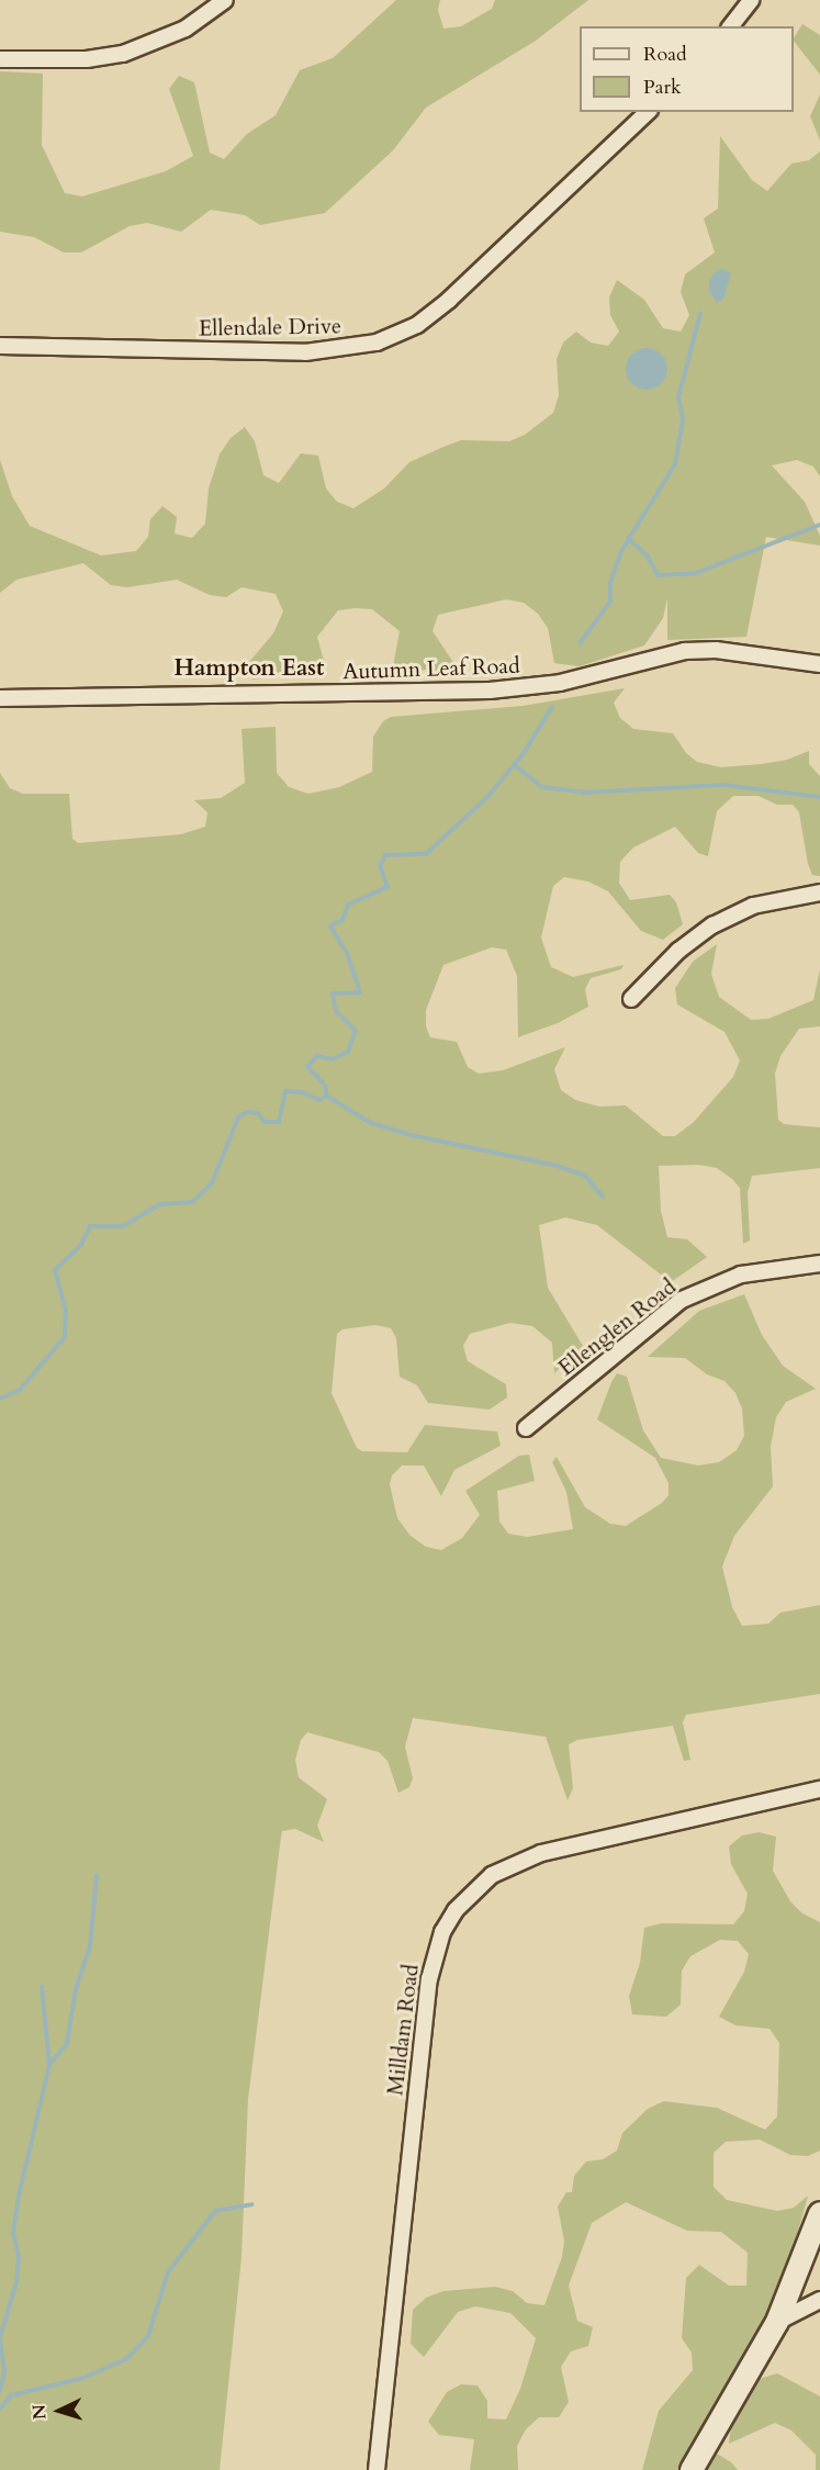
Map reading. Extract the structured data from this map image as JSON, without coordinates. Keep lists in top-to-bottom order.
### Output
{
  "streets": {
    "street": [
      "Ellendale Drive",
      "Autumn Leaf Road",
      "Ellenglen Road",
      "Milldam Road"
    ]
  },
  "districts": ["Hampton East"],
  "legend": ["Road", "Park"],
  "north": "left"
}
